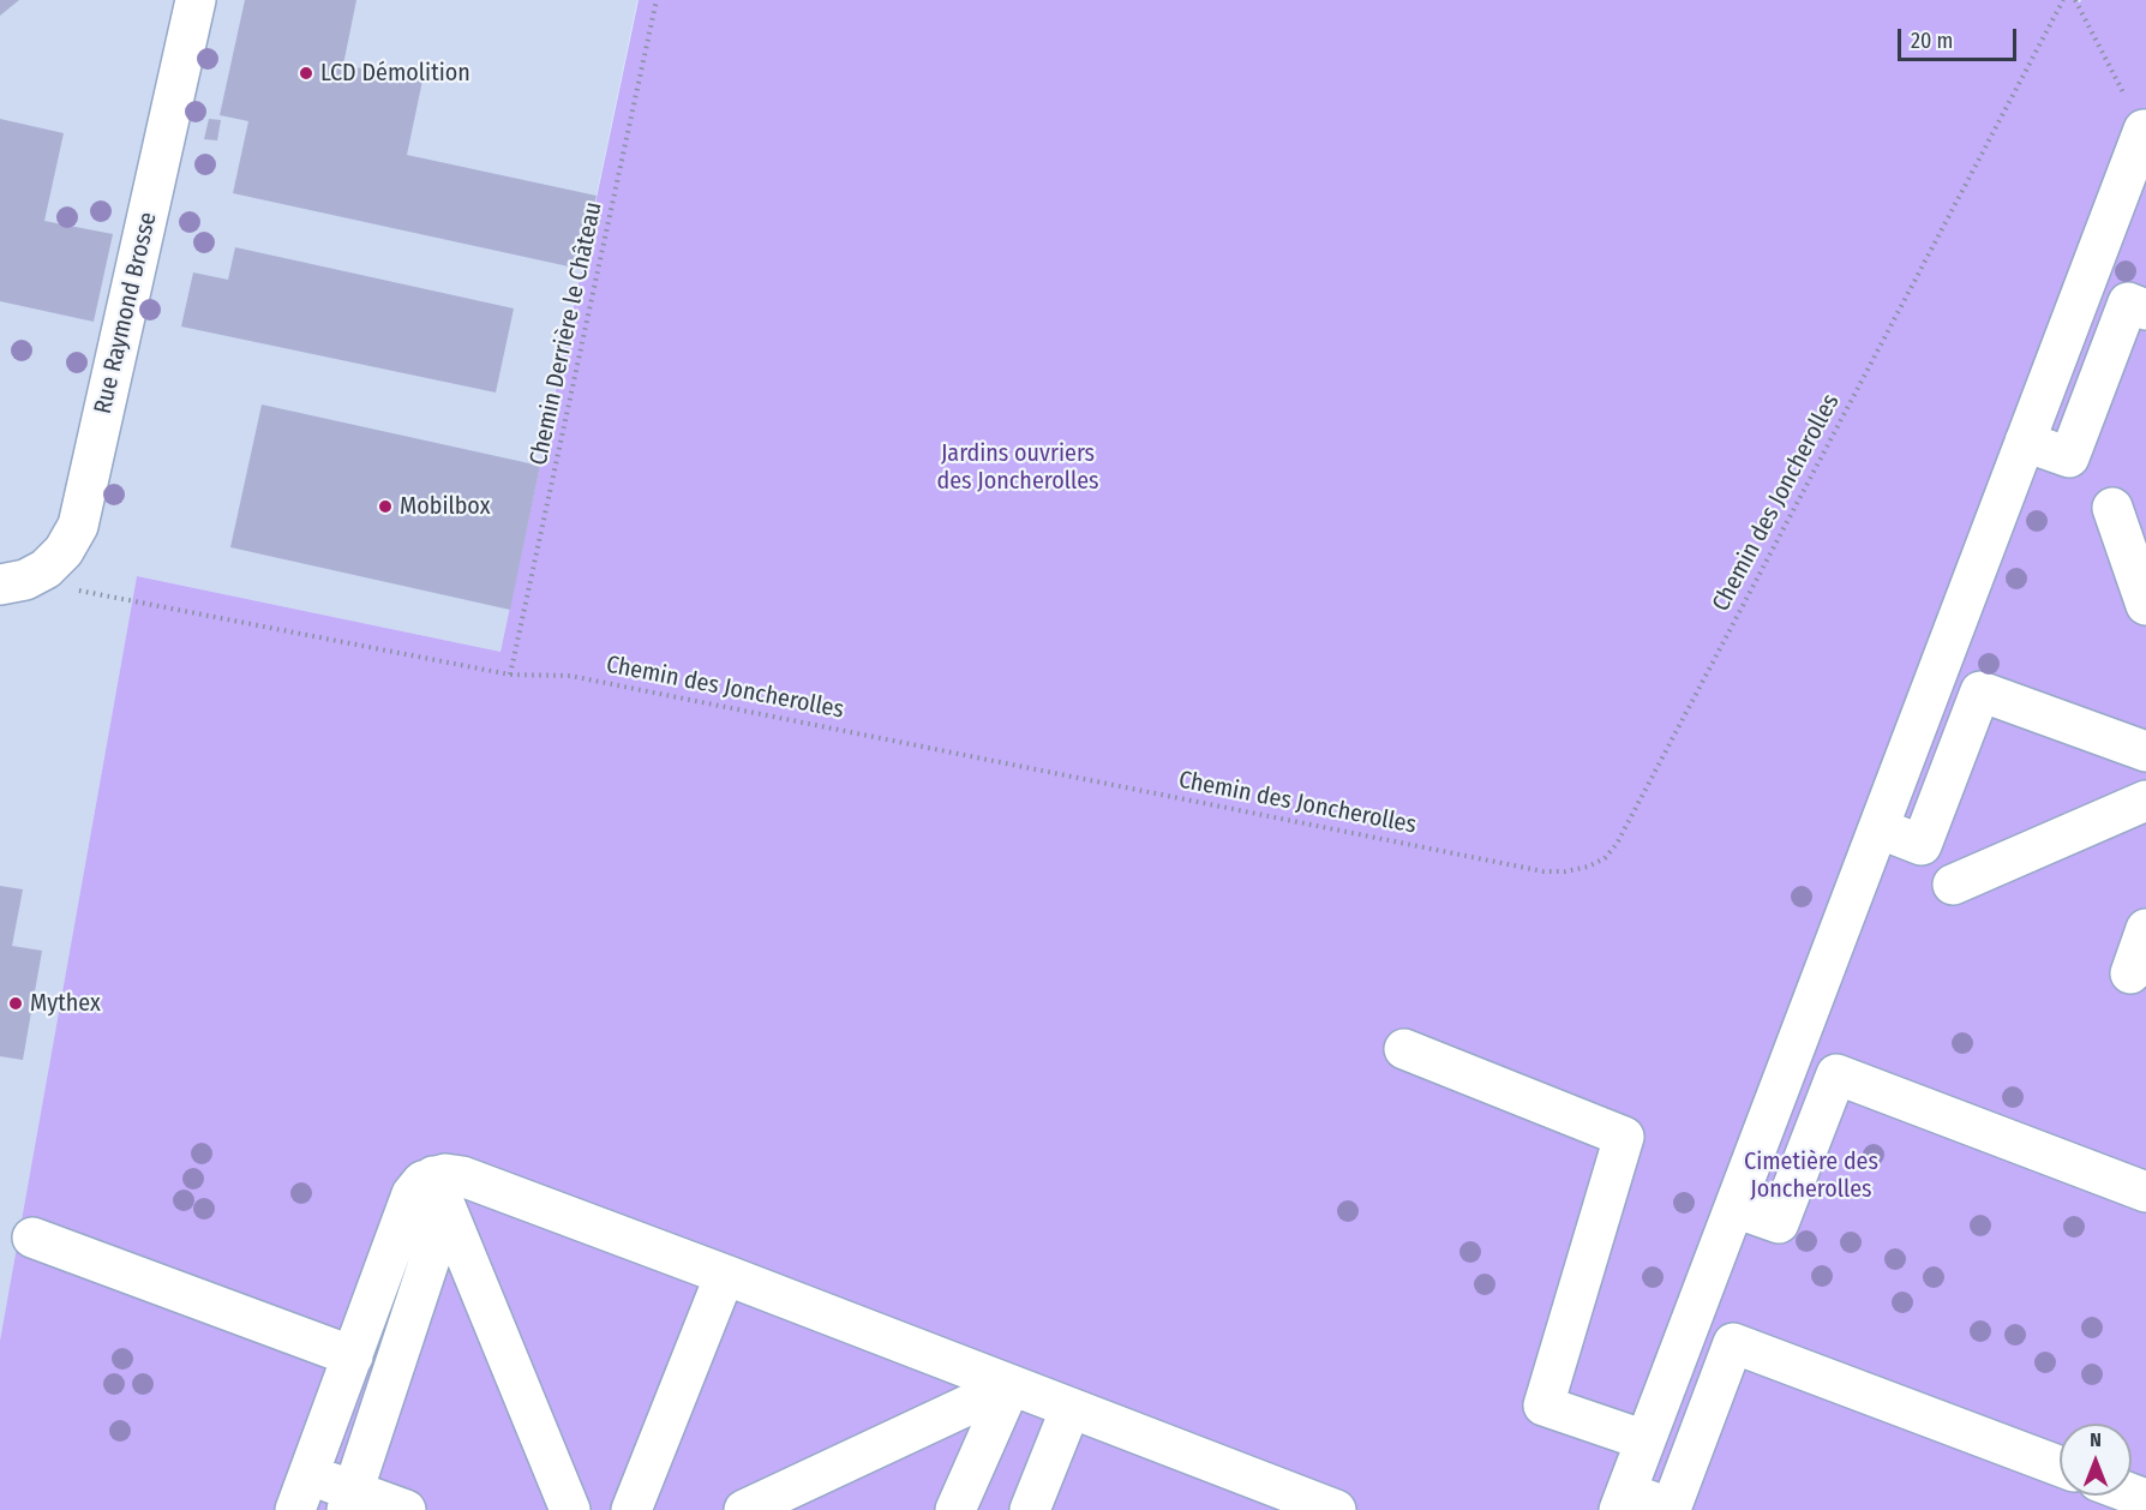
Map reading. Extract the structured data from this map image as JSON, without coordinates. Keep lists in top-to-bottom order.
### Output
{
  "streets": {
    "street": ["Rue Raymond Brosse"],
    "path": ["Chemin Derrière le Château", "Chemin des Joncherolles"]
  },
  "crossings": [
    ["Rue Raymond Brosse", "Chemin des Joncherolles"],
    ["Chemin Derrière le Château", "Chemin des Joncherolles"]
  ],
  "parks": ["Jardins ouvriers des Joncherolles", "Cimetière des Joncherolles"],
  "places": ["LCD Démolition", "Mobilbox", "Mythex"],
  "scale_bar": "20 m",
  "north": "top"
}
